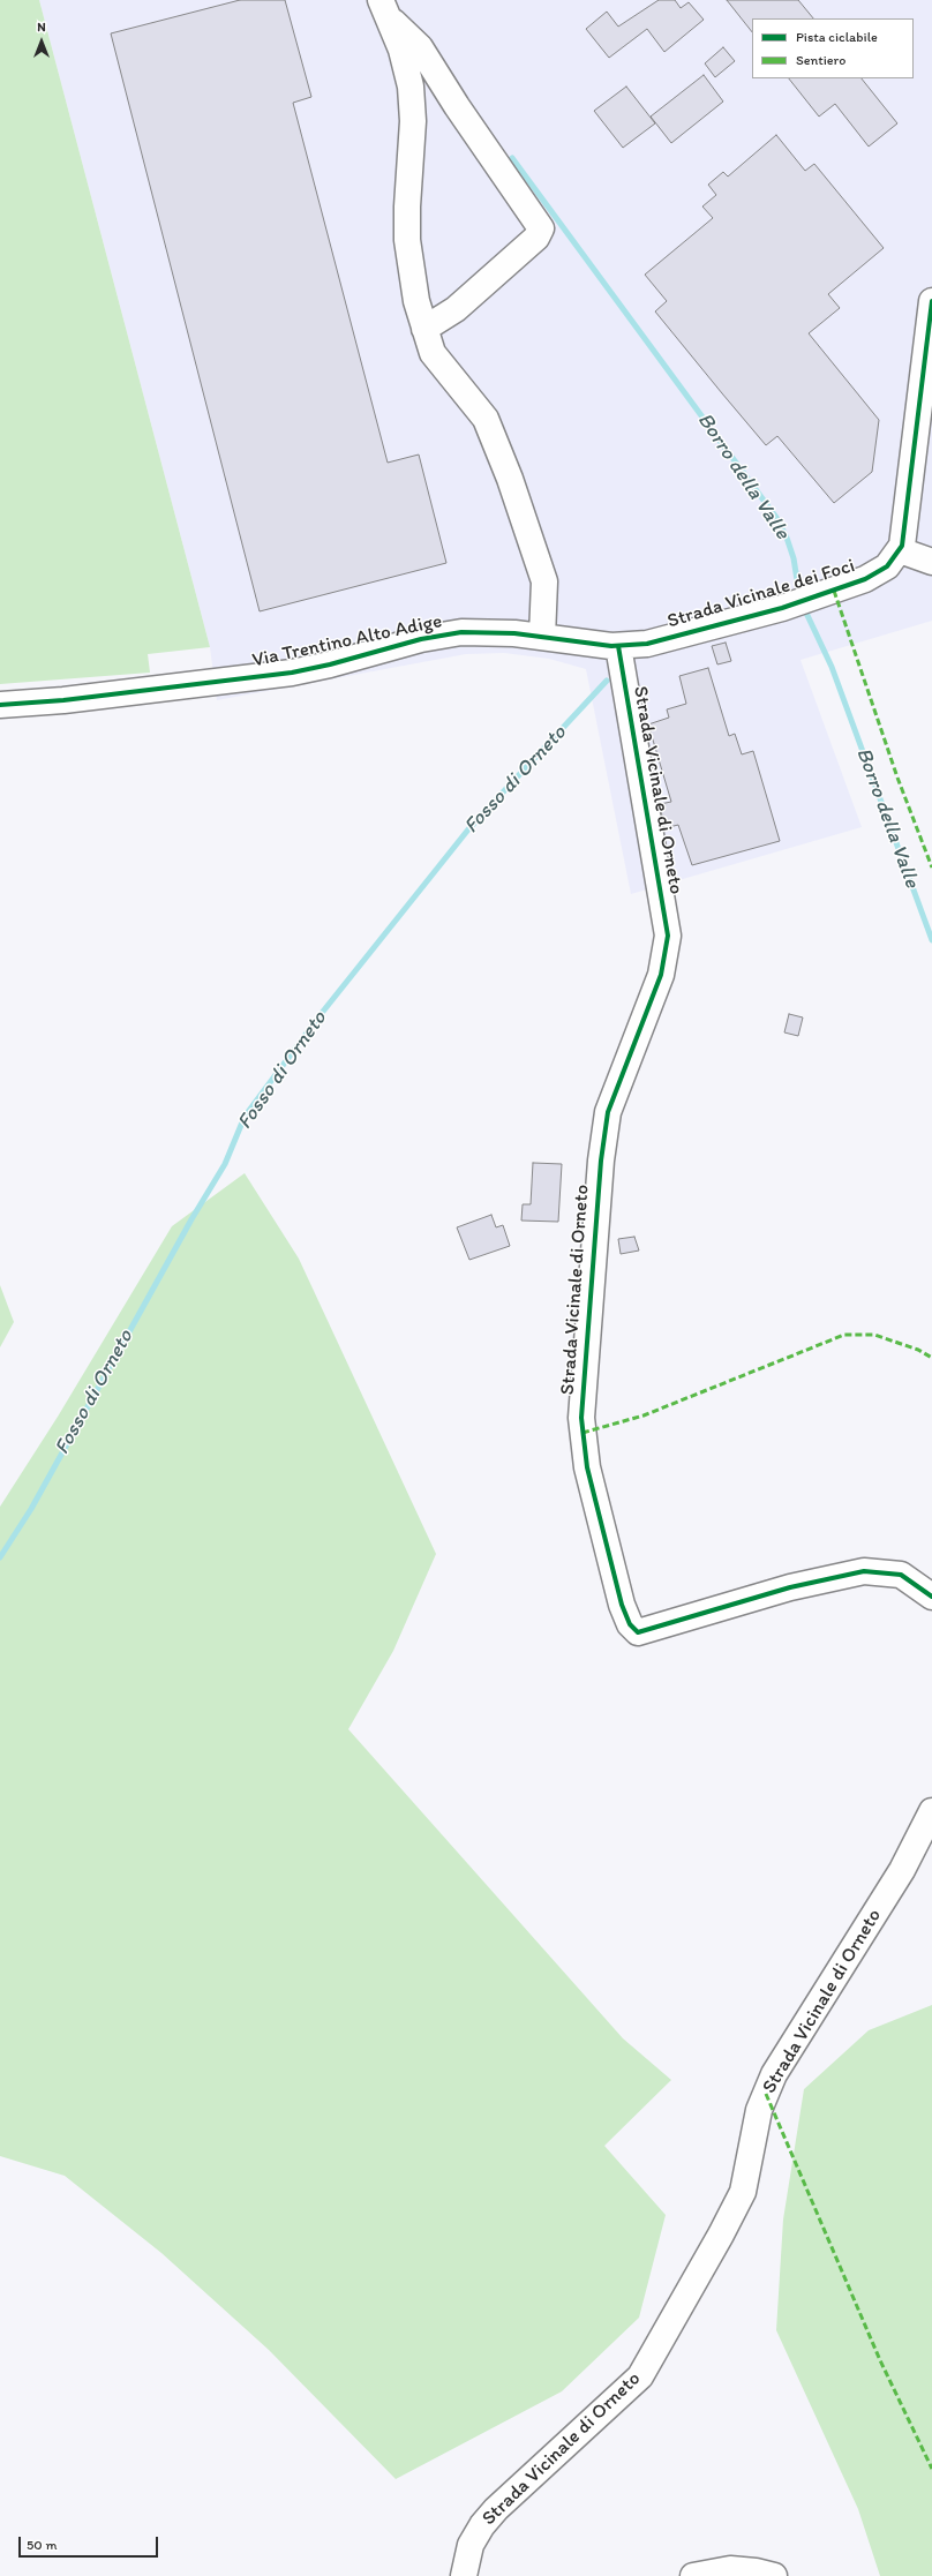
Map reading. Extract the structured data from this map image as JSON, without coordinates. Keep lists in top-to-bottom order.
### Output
{
  "streets": {
    "street": ["Strada Vicinale dei Foci", "Via Trentino Alto Adige", "Strada Vicinale di Orneto"]
  },
  "crossings": [
    ["Strada Vicinale dei Foci", "Via Trentino Alto Adige"],
    ["Strada Vicinale dei Foci", "Strada Vicinale di Orneto"],
    ["Via Trentino Alto Adige", "Strada Vicinale di Orneto"]
  ],
  "water": ["Borro della Valle", "Fosso di Orneto"],
  "legend": ["Pista ciclabile", "Sentiero"],
  "scale_bar": "50 m",
  "north": "top"
}
